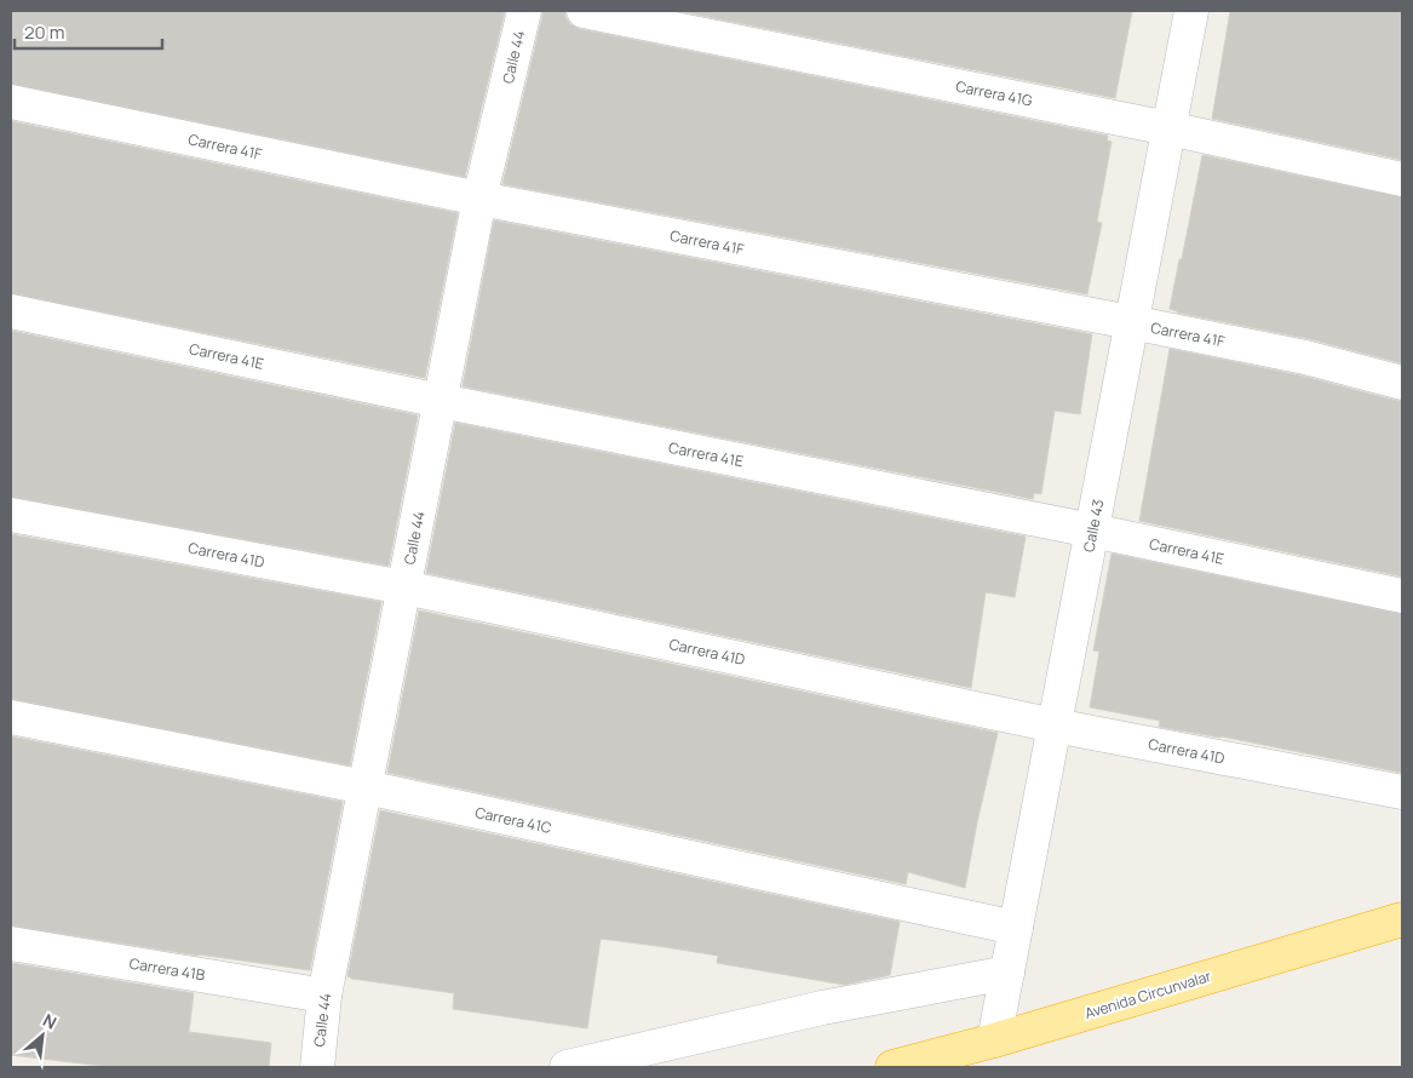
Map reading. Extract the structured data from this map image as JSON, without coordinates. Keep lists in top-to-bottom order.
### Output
{
  "streets": {
    "highway": ["Avenida Circunvalar"],
    "street": [
      "Calle 44",
      "Carrera 41G",
      "Carrera 41F",
      "Carrera 41E",
      "Calle 43",
      "Carrera 41D",
      "Carrera 41C",
      "Carrera 41B"
    ]
  },
  "crossings": [
    ["Calle 44", "Carrera 41F"],
    ["Calle 44", "Carrera 41E"],
    ["Calle 44", "Carrera 41D"],
    ["Calle 44", "Carrera 41C"],
    ["Calle 44", "Carrera 41B"],
    ["Carrera 41G", "Calle 43"],
    ["Carrera 41F", "Calle 43"],
    ["Carrera 41E", "Calle 43"],
    ["Calle 43", "Carrera 41D"],
    ["Calle 43", "Carrera 41C"],
    ["Calle 43", "Avenida Circunvalar"]
  ],
  "scale_bar": "20 m",
  "north": "top right"
}
